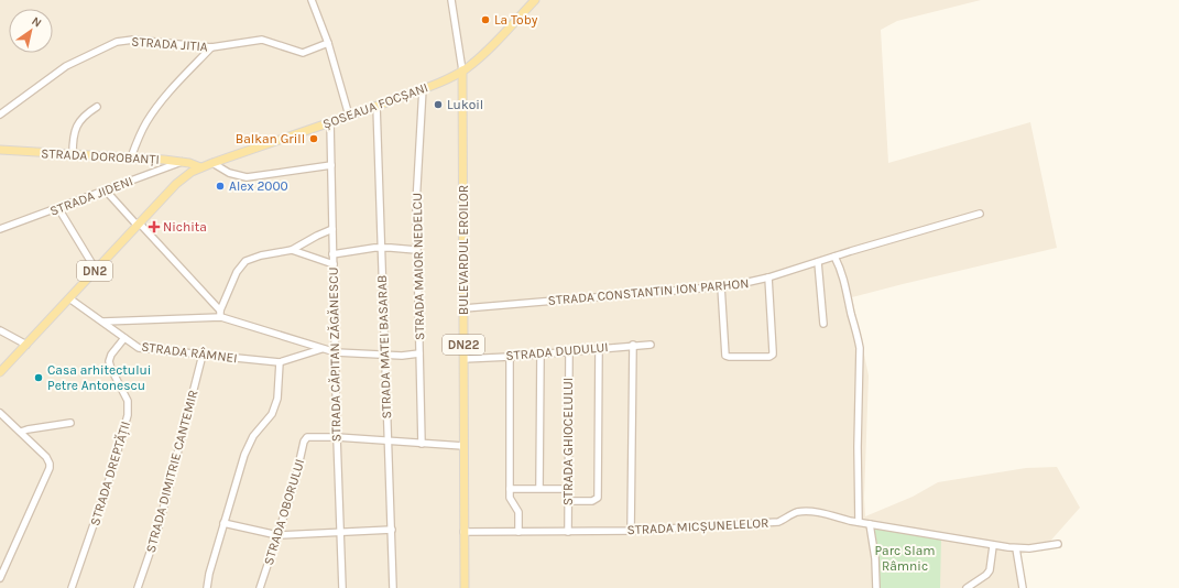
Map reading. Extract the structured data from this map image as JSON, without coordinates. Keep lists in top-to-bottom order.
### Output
{
  "streets": {
    "main road": [
      "ȘOSEAUA FOCȘANI",
      "STRADA DOROBANȚI",
      "BULEVARDUL EROILOR",
      "DN2",
      "DN22"
    ],
    "street": [
      "STRADA JITIA",
      "STRADA JIDENI",
      "STRADA MAIOR NEDELCU",
      "STRADA CONSTANTIN ION PARHON",
      "STRADA MATEI BASARAB",
      "STRADA DUDULUI",
      "STRADA RÂMNEI",
      "STRADA CĂPITAN ZĂGĂNESCU",
      "STRADA GHIOCELULUI",
      "STRADA DIMITRIE CANTEMIR",
      "STRADA DREPTĂȚII",
      "STRADA OBORULUI",
      "STRADA MICȘUNELELOR"
    ]
  },
  "crossings": [
    ["ȘOSEAUA FOCȘANI", "STRADA DOROBANȚI"],
    ["ȘOSEAUA FOCȘANI", "BULEVARDUL EROILOR"],
    ["ȘOSEAUA FOCȘANI", "STRADA MAIOR NEDELCU"],
    ["ȘOSEAUA FOCȘANI", "DN2"],
    ["ȘOSEAUA FOCȘANI", "STRADA MATEI BASARAB"],
    ["ȘOSEAUA FOCȘANI", "STRADA CĂPITAN ZĂGĂNESCU"],
    ["STRADA DOROBANȚI", "STRADA JIDENI"],
    ["BULEVARDUL EROILOR", "STRADA CONSTANTIN ION PARHON"],
    ["BULEVARDUL EROILOR", "STRADA DUDULUI"],
    ["BULEVARDUL EROILOR", "STRADA MICȘUNELELOR"],
    ["DN2", "STRADA RÂMNEI"],
    ["STRADA DUDULUI", "STRADA GHIOCELULUI"],
    ["STRADA RÂMNEI", "STRADA DIMITRIE CANTEMIR"],
    ["STRADA RÂMNEI", "STRADA DREPTĂȚII"],
    ["STRADA CĂPITAN ZĂGĂNESCU", "STRADA OBORULUI"],
    ["STRADA GHIOCELULUI", "STRADA MICȘUNELELOR"]
  ],
  "parks": ["Parc Slam Râmnic"],
  "places": {
    "other": [
      "La Toby",
      "Lukoil",
      "Balkan Grill",
      "Alex 2000",
      "Casa arhitectului Petre Antonescu"
    ],
    "health": ["Nichita"]
  },
  "north": "top right"
}
